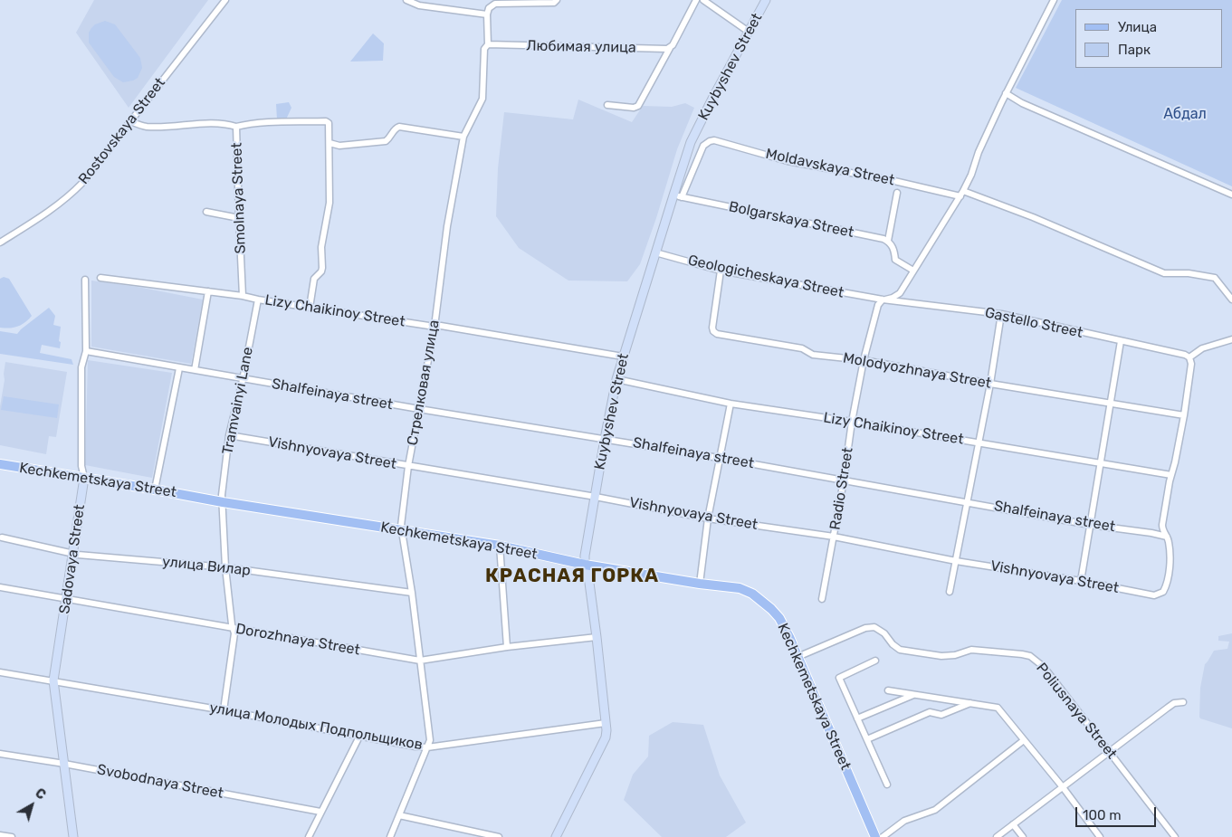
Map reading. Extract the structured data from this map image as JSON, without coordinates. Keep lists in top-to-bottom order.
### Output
{
  "streets": {
    "main road": ["Kuybyshev Street", "Kechkemetskaya Street", "Sadovaya Street"],
    "street": [
      "Любимая улица",
      "Rostovskaya Street",
      "Moldavskaya Street",
      "Smolnaya Street",
      "Bolgarskaya Street",
      "Geologicheskaya Street",
      "Lizy Chaikinoy Street",
      "Gastello Street",
      "Molodyozhnaya Street",
      "Стрелковая улица",
      "Shalfeinaya street",
      "Tramvainyi Lane",
      "Vishnyovaya Street",
      "Radio Street",
      "улица Вилар",
      "Dorozhnaya Street",
      "Poliusnaya Street",
      "улица Молодых Подпольщиков",
      "Svobodnaya Street"
    ]
  },
  "crossings": [
    ["Любимая улица", "Стрелковая улица"],
    ["Kuybyshev Street", "Moldavskaya Street"],
    ["Kuybyshev Street", "Bolgarskaya Street"],
    ["Kuybyshev Street", "Geologicheskaya Street"],
    ["Kuybyshev Street", "Lizy Chaikinoy Street"],
    ["Kuybyshev Street", "Shalfeinaya street"],
    ["Kuybyshev Street", "Vishnyovaya Street"],
    ["Kuybyshev Street", "Kechkemetskaya Street"],
    ["Kuybyshev Street", "Dorozhnaya Street"],
    ["Kuybyshev Street", "улица Молодых Подпольщиков"],
    ["Rostovskaya Street", "Smolnaya Street"],
    ["Moldavskaya Street", "Bolgarskaya Street"],
    ["Smolnaya Street", "Lizy Chaikinoy Street"],
    ["Geologicheskaya Street", "Gastello Street"],
    ["Geologicheskaya Street", "Molodyozhnaya Street"],
    ["Geologicheskaya Street", "Radio Street"],
    ["Lizy Chaikinoy Street", "Стрелковая улица"],
    ["Lizy Chaikinoy Street", "Tramvainyi Lane"],
    ["Lizy Chaikinoy Street", "Radio Street"],
    ["Gastello Street", "Radio Street"],
    ["Molodyozhnaya Street", "Radio Street"],
    ["Стрелковая улица", "Shalfeinaya street"],
    ["Стрелковая улица", "Vishnyovaya Street"],
    ["Стрелковая улица", "Kechkemetskaya Street"],
    ["Стрелковая улица", "улица Вилар"],
    ["Стрелковая улица", "Dorozhnaya Street"],
    ["Стрелковая улица", "улица Молодых Подпольщиков"],
    ["Shalfeinaya street", "Tramvainyi Lane"],
    ["Shalfeinaya street", "Vishnyovaya Street"],
    ["Shalfeinaya street", "Radio Street"],
    ["Shalfeinaya street", "Sadovaya Street"],
    ["Tramvainyi Lane", "Vishnyovaya Street"],
    ["Tramvainyi Lane", "Kechkemetskaya Street"],
    ["Tramvainyi Lane", "улица Вилар"],
    ["Tramvainyi Lane", "Dorozhnaya Street"],
    ["Tramvainyi Lane", "улица Молодых Подпольщиков"],
    ["Vishnyovaya Street", "Radio Street"],
    ["Kechkemetskaya Street", "Sadovaya Street"],
    ["Kechkemetskaya Street", "Poliusnaya Street"],
    ["Sadovaya Street", "улица Вилар"],
    ["Sadovaya Street", "Dorozhnaya Street"],
    ["Sadovaya Street", "улица Молодых Подпольщиков"],
    ["Sadovaya Street", "Svobodnaya Street"]
  ],
  "districts": ["КРАСНАЯ ГОРКА"],
  "parks": ["Абдал"],
  "legend": ["Улица", "Парк"],
  "scale_bar": "100 m",
  "north": "top right"
}
